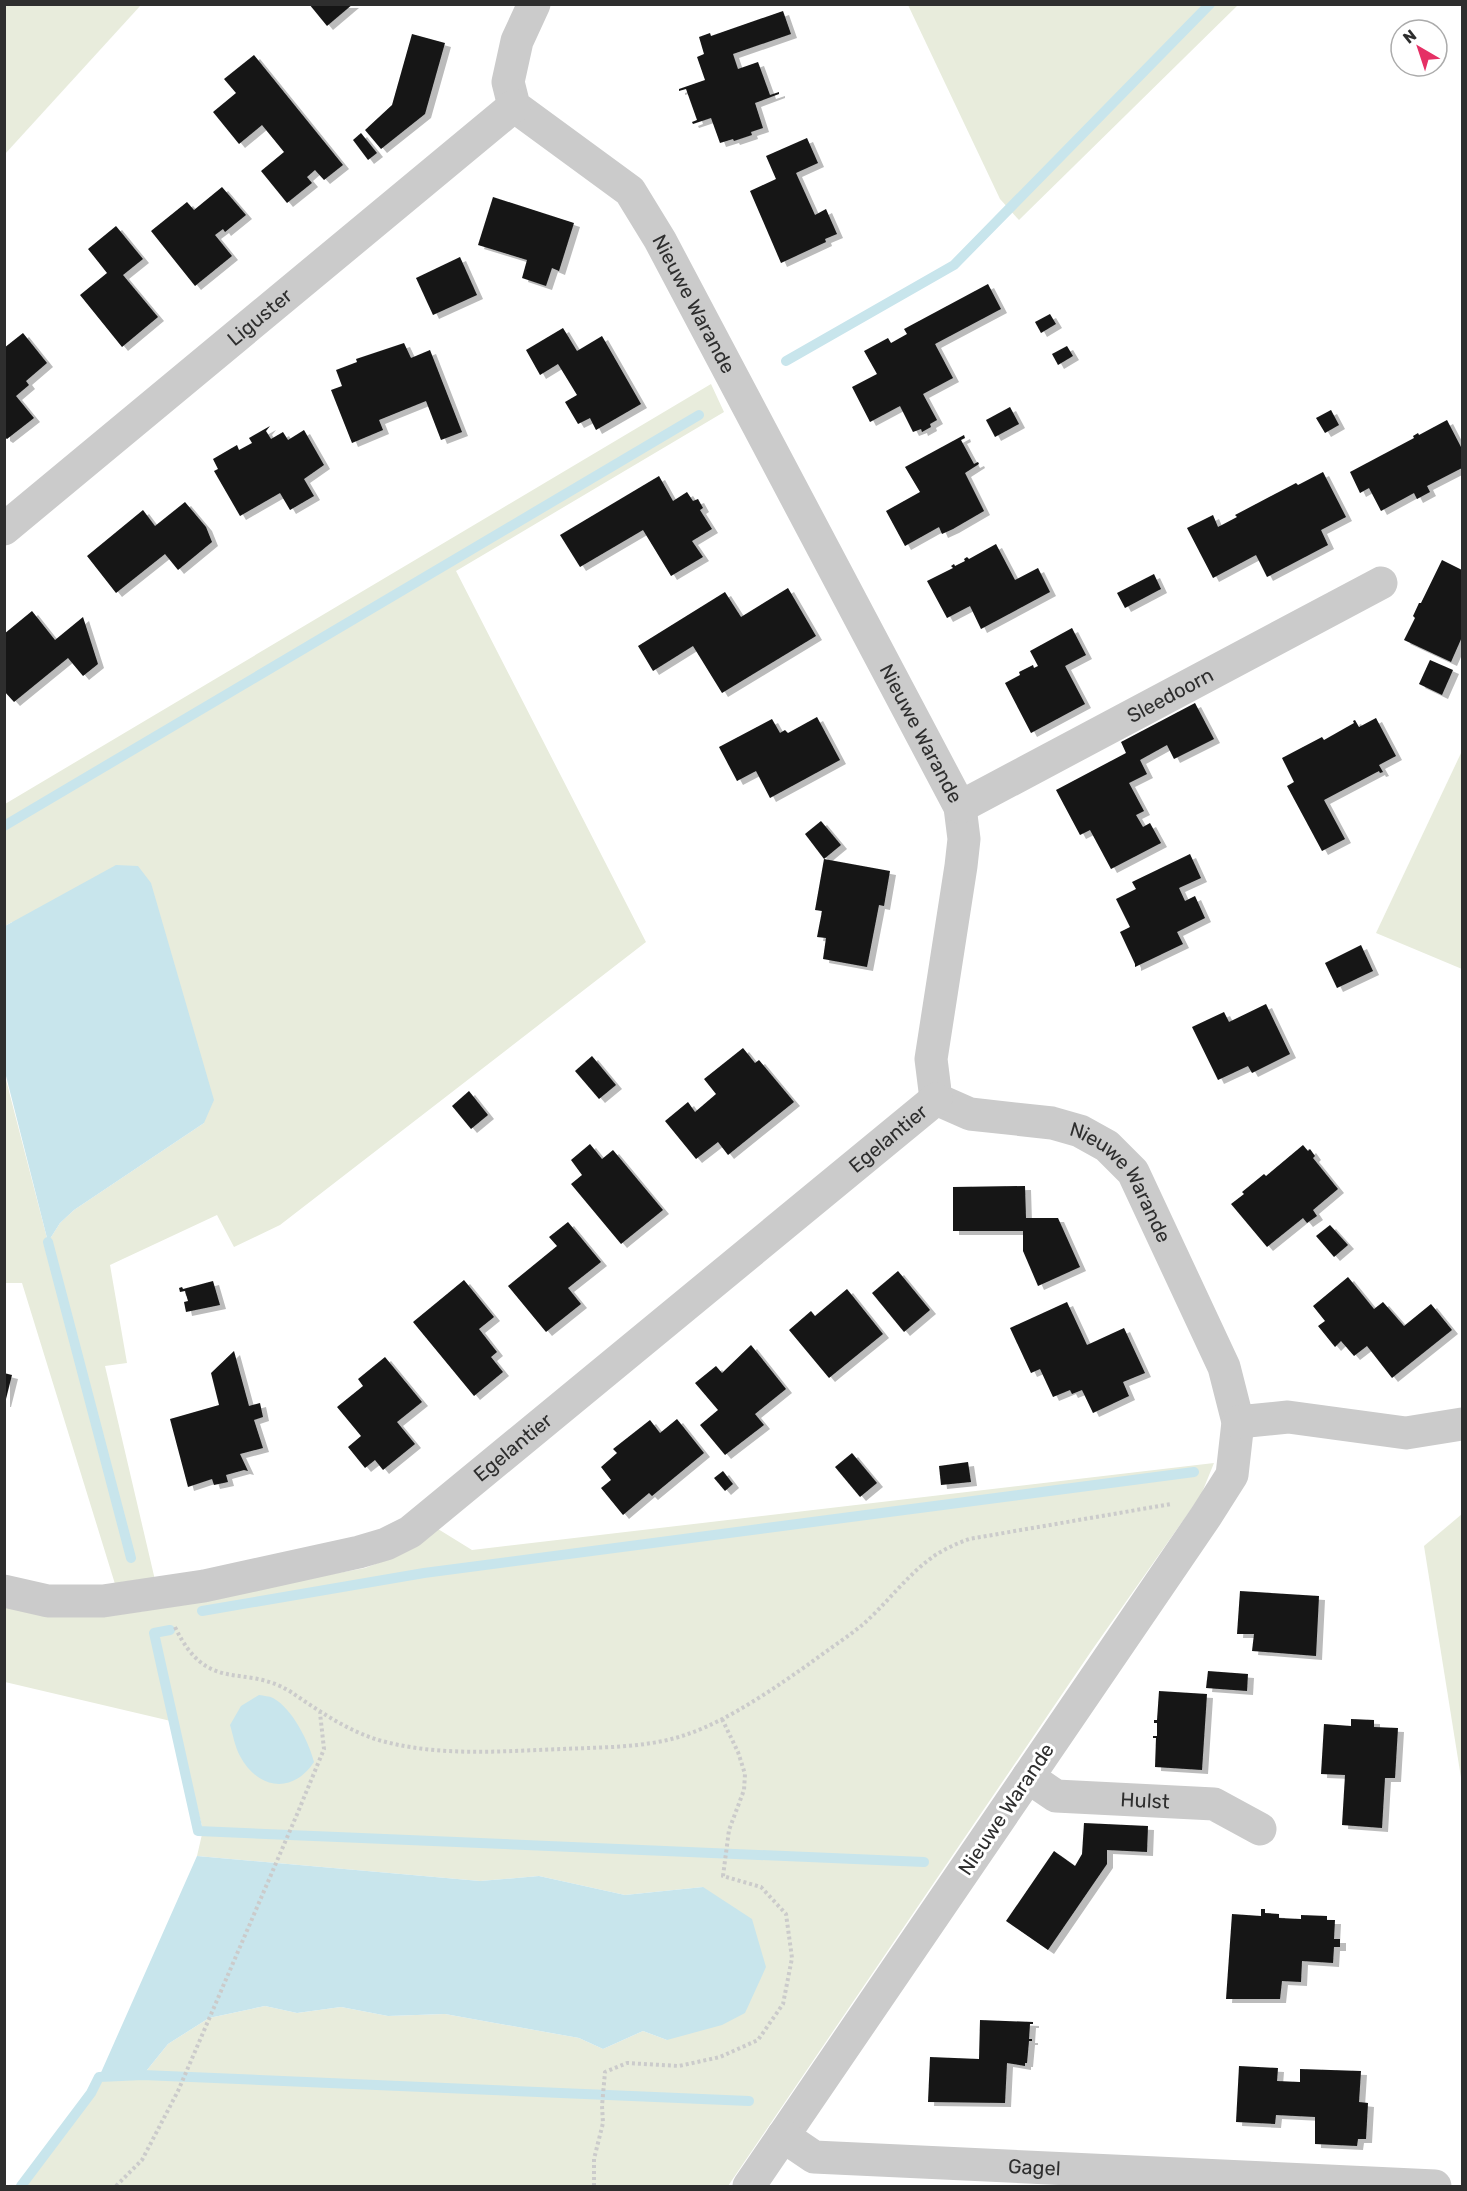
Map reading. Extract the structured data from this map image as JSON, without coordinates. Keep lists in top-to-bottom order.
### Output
{
  "streets": {
    "street": [
      "Nieuwe Warande",
      "Liguster",
      "Sleedoorn",
      "Egelantier",
      "Hulst",
      "Gagel"
    ]
  },
  "crossings": [
    ["Nieuwe Warande", "Liguster"],
    ["Nieuwe Warande", "Sleedoorn"],
    ["Nieuwe Warande", "Egelantier"],
    ["Nieuwe Warande", "Hulst"],
    ["Nieuwe Warande", "Gagel"]
  ],
  "north": "top left"
}
